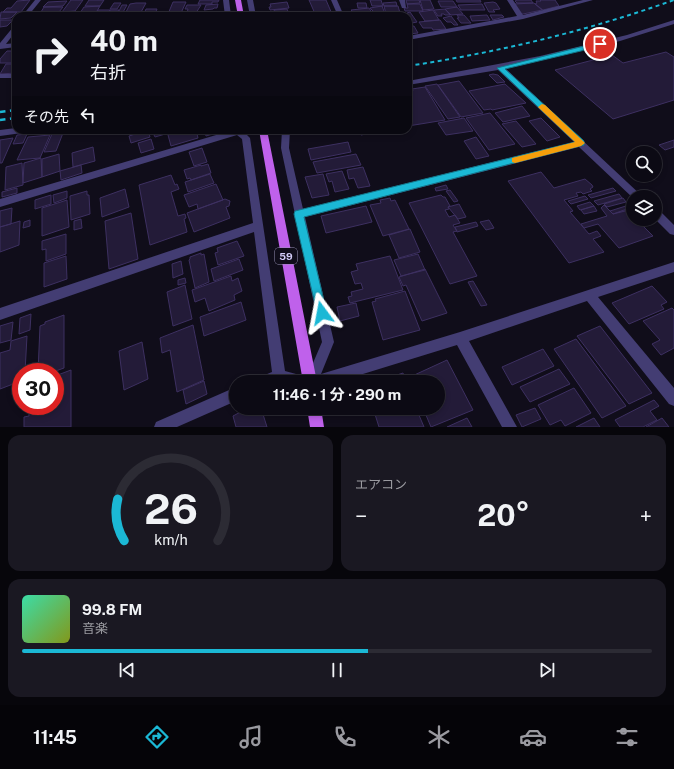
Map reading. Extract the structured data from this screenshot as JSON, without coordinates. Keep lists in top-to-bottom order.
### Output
{
  "streets": {
    "main road": ["59"]
  },
  "page": {
    "turn": ["40 m", "右折"],
    "then": "その先",
    "limit": "30",
    "trip": "11:46 · 1 分 · 290 m",
    "tile": "エアコン",
    "heat": ["−", "20°", "+"],
    "song": ["99.8 FM", "音楽"],
    "tabs": "11:45",
    "gauge": ["26", "km/h"]
  }
}
